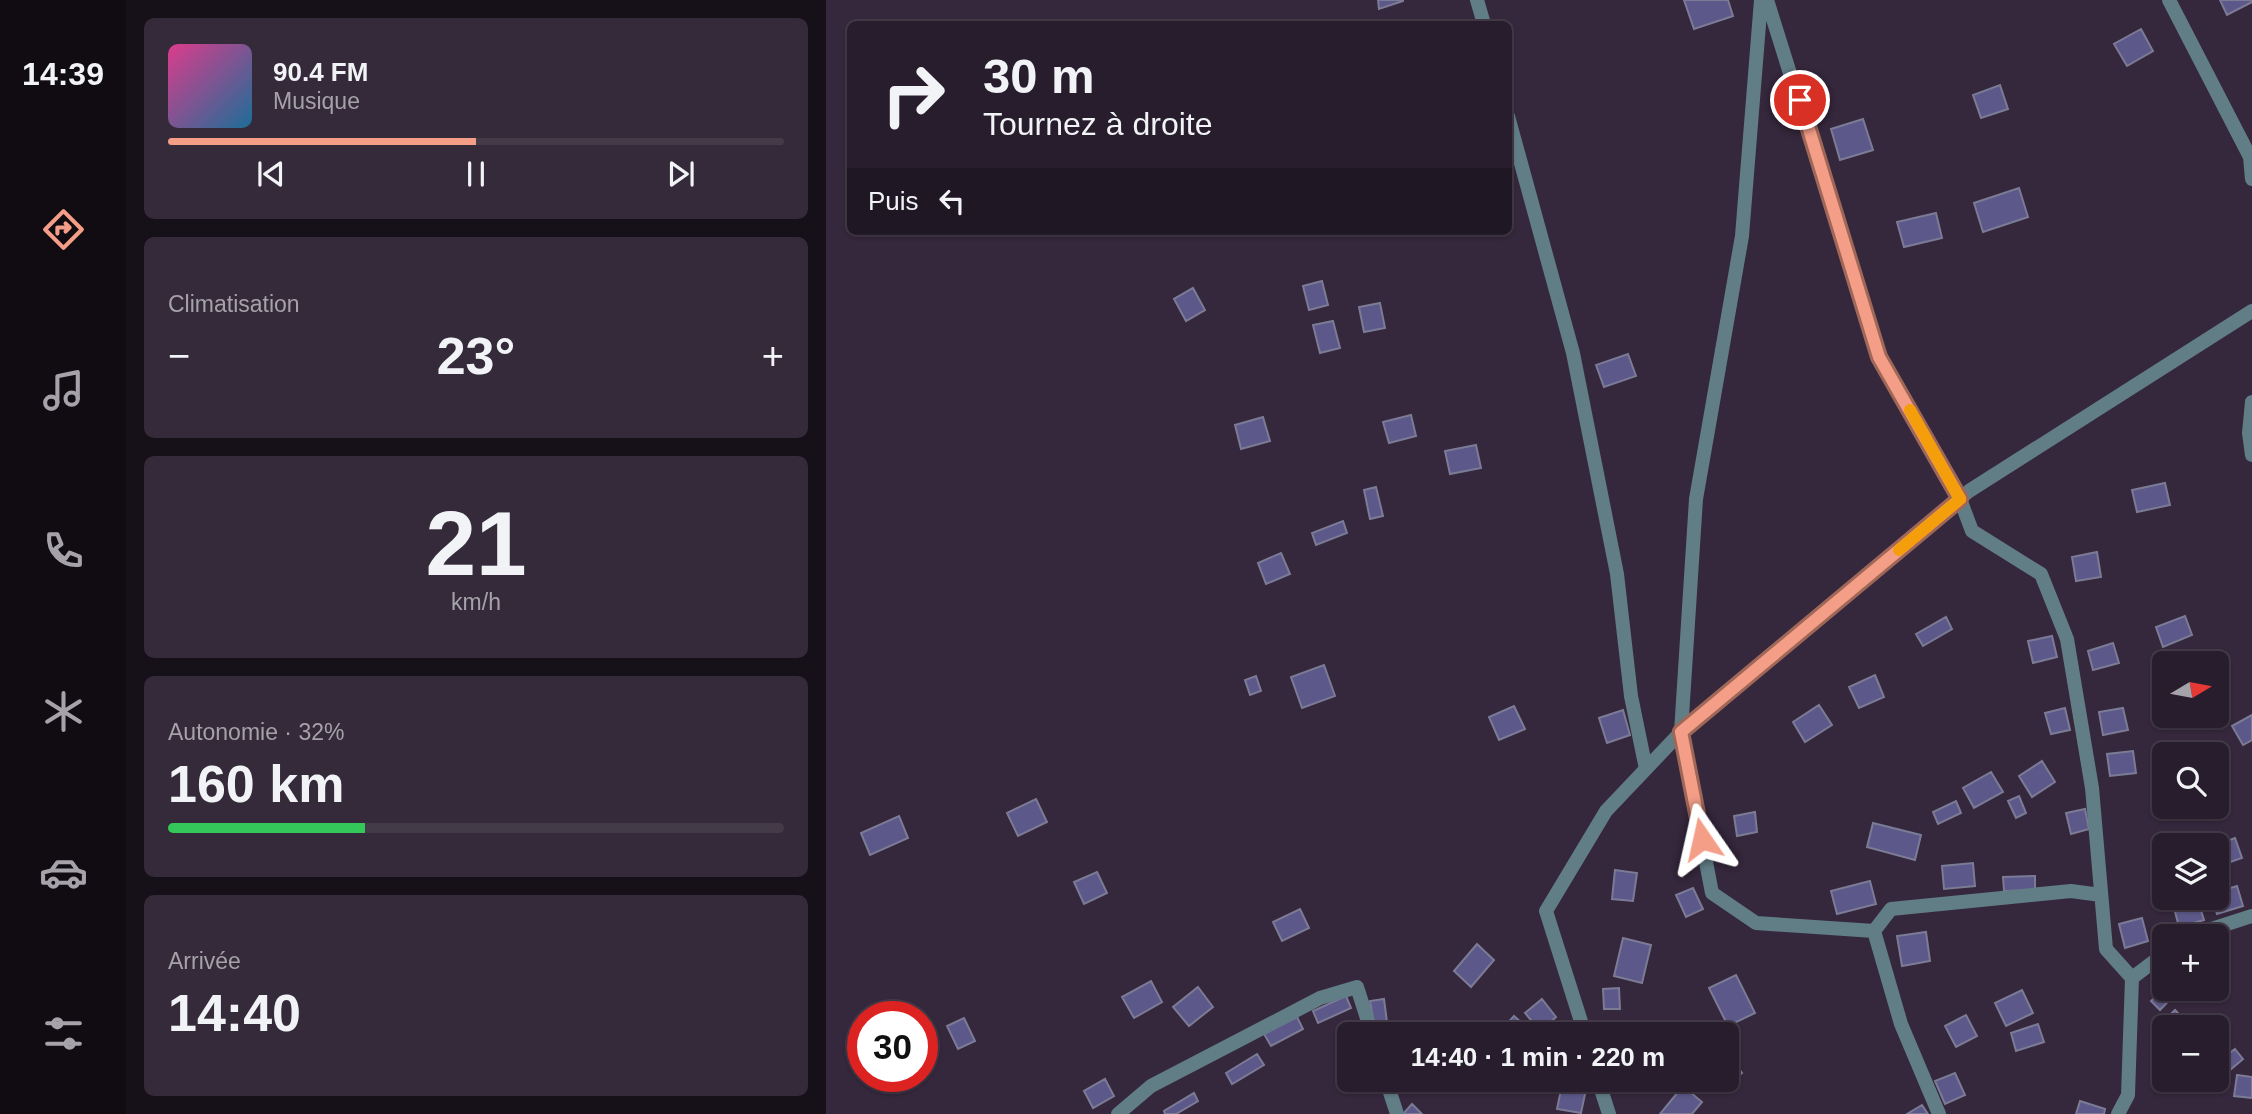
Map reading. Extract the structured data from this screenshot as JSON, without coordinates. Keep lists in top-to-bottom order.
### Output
{
  "north": "right",
  "page": {
    "tabs": "14:39",
    "turn": ["30 m", "Tournez à droite"],
    "song": ["90.4 FM", "Musique"],
    "then": "Puis",
    "tile": [
      "Climatisation",
      ["21", "km/h"],
      ["Autonomie · 32%", "160 km"],
      ["Arrivée", "14:40"]
    ],
    "heat": ["−", "23°", "+"],
    "map_buttons": ["+", "−"],
    "limit": "30",
    "trip": "14:40 · 1 min · 220 m"
  }
}
